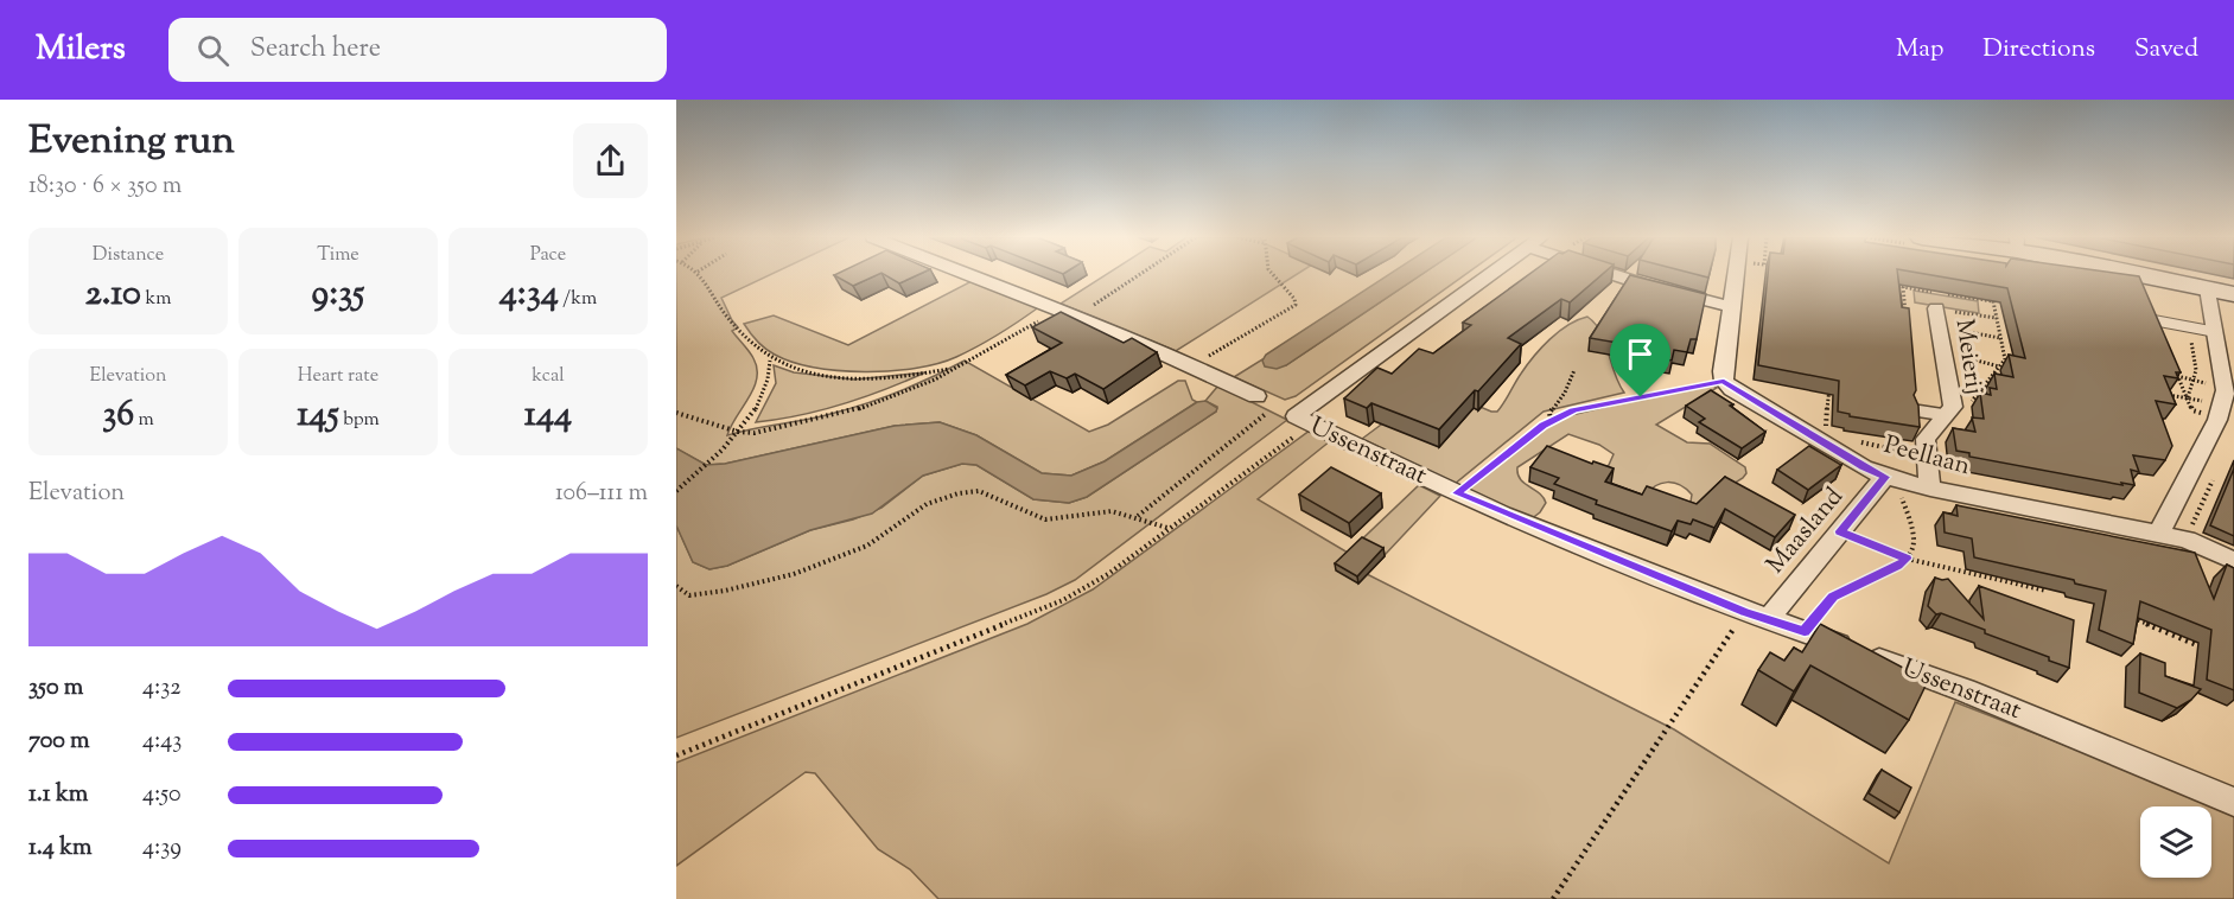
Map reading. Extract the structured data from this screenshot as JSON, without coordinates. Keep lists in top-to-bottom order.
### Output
{
  "streets": {
    "street": [
      "Meierij",
      "Ussenstraat",
      "Peellaan",
      "Maasland"
    ]
  },
  "crossings": [
    ["Meierij", "Peellaan"],
    ["Ussenstraat", "Maasland"],
    ["Peellaan", "Maasland"]
  ],
  "page": {
    "header": "Milers",
    "search": "Search here",
    "nav": ["Map", "Directions", "Saved"],
    "heading": ["Evening run", "18:30 · 6 × 350 m"],
    "stats": [
      ["Distance", "2.10 km"],
      ["Time", "9:35"],
      ["Pace", "4:34 /km"],
      ["Elevation", "36 m"],
      ["Heart rate", "145 bpm"],
      ["kcal", "144"]
    ],
    "chart": ["Elevation", "106–111 m"],
    "list": [
      {
        "name": "350 m",
        "note": "4:32"
      },
      {
        "name": "700 m",
        "note": "4:43"
      },
      {
        "name": "1.1 km",
        "note": "4:50"
      },
      {
        "name": "1.4 km",
        "note": "4:39"
      }
    ]
  }
}
